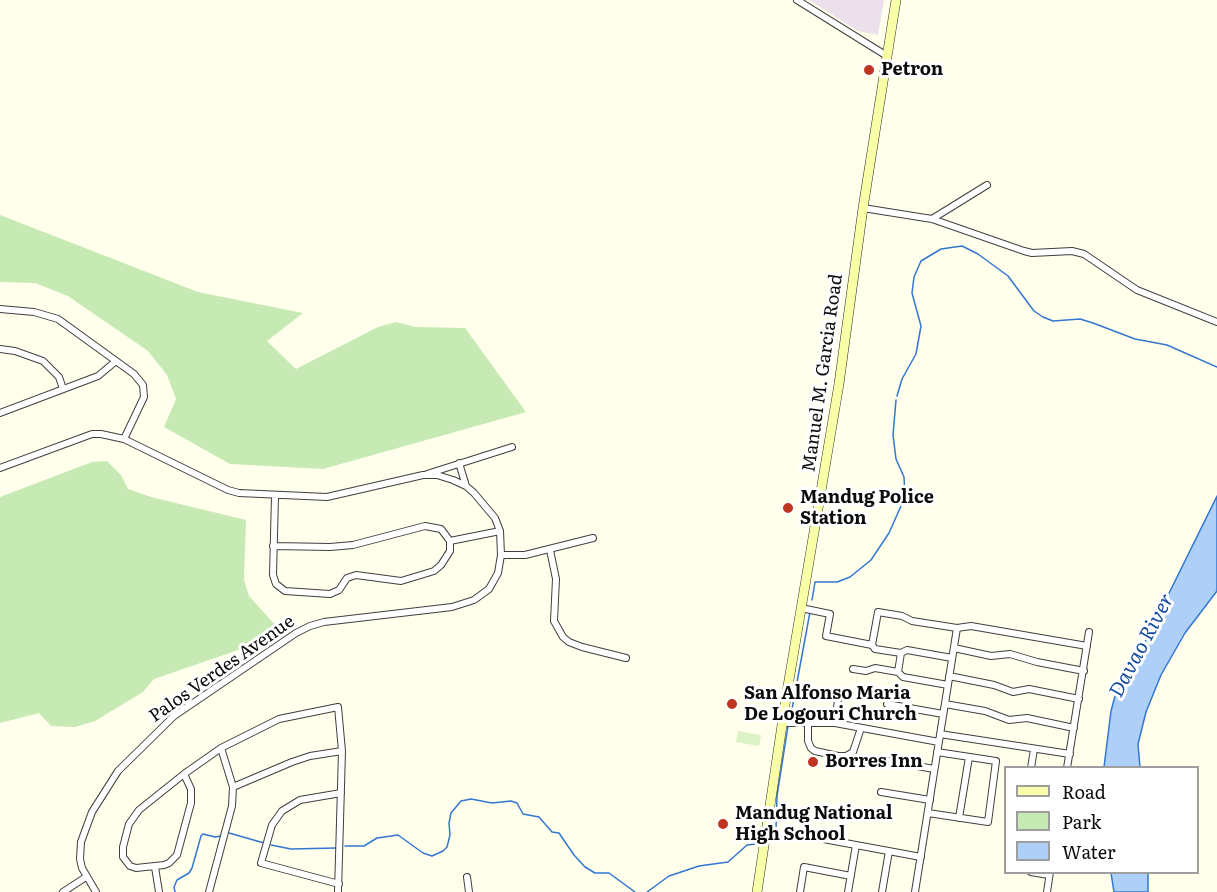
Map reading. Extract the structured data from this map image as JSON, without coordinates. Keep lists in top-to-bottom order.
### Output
{
  "streets": {
    "main road": ["Manuel M. Garcia Road"],
    "street": ["Palos Verdes Avenue"]
  },
  "water": ["Davao River"],
  "places": [
    "Petron",
    "Mandug Police Station",
    "San Alfonso Maria De Logouri Church",
    "Borres Inn",
    "Mandug National High School"
  ],
  "legend": ["Road", "Park", "Water"]
}
